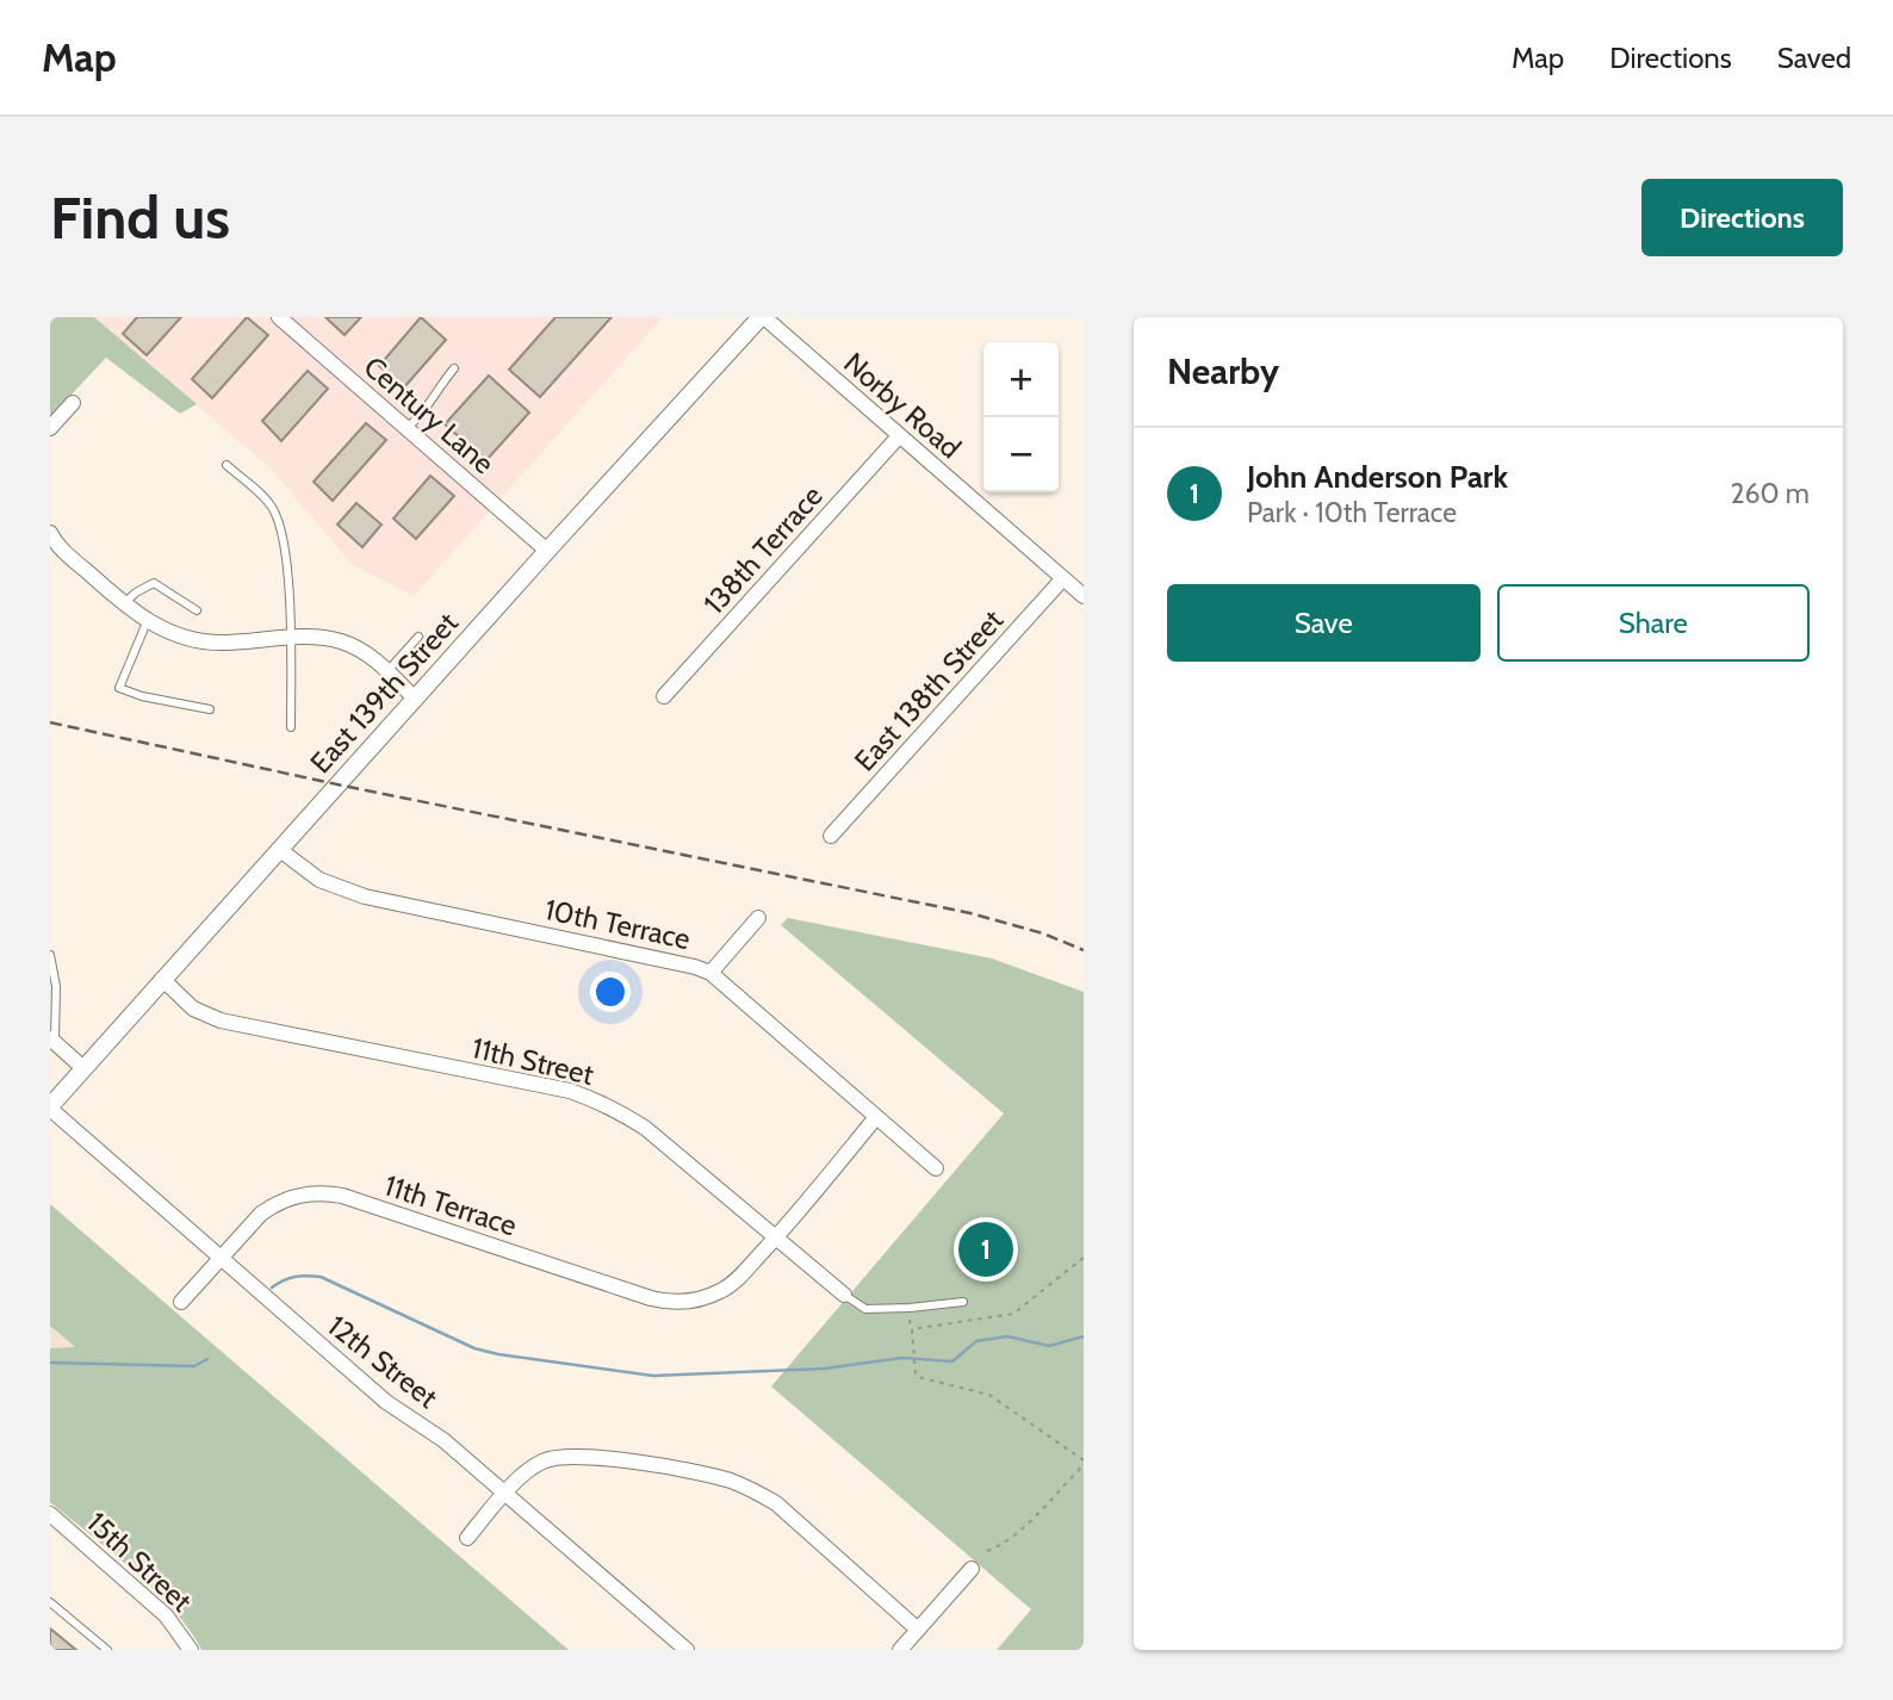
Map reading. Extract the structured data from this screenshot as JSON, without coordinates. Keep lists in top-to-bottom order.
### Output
{
  "streets": {
    "street": [
      "Norby Road",
      "Century Lane",
      "138th Terrace",
      "East 138th Street",
      "East 139th Street",
      "10th Terrace",
      "11th Street",
      "11th Terrace",
      "12th Street",
      "15th Street"
    ]
  },
  "crossings": [
    ["Norby Road", "138th Terrace"],
    ["Norby Road", "East 138th Street"],
    ["Norby Road", "East 139th Street"],
    ["Century Lane", "East 139th Street"],
    ["East 139th Street", "10th Terrace"],
    ["East 139th Street", "11th Street"],
    ["East 139th Street", "12th Street"],
    ["11th Street", "11th Terrace"],
    ["11th Terrace", "12th Street"]
  ],
  "page": {
    "header": "Map",
    "nav": ["Map", "Directions", "Saved"],
    "buttons": [
      "Directions",
      ["Save", "Share"]
    ],
    "title": "Find us",
    "heading": "Nearby",
    "map_buttons": ["+", "−"],
    "list": [
      {
        "mark": "1",
        "name": "John Anderson Park",
        "note": "Park · 10th Terrace",
        "value": "260 m"
      }
    ],
    "pins": "1"
  }
}
